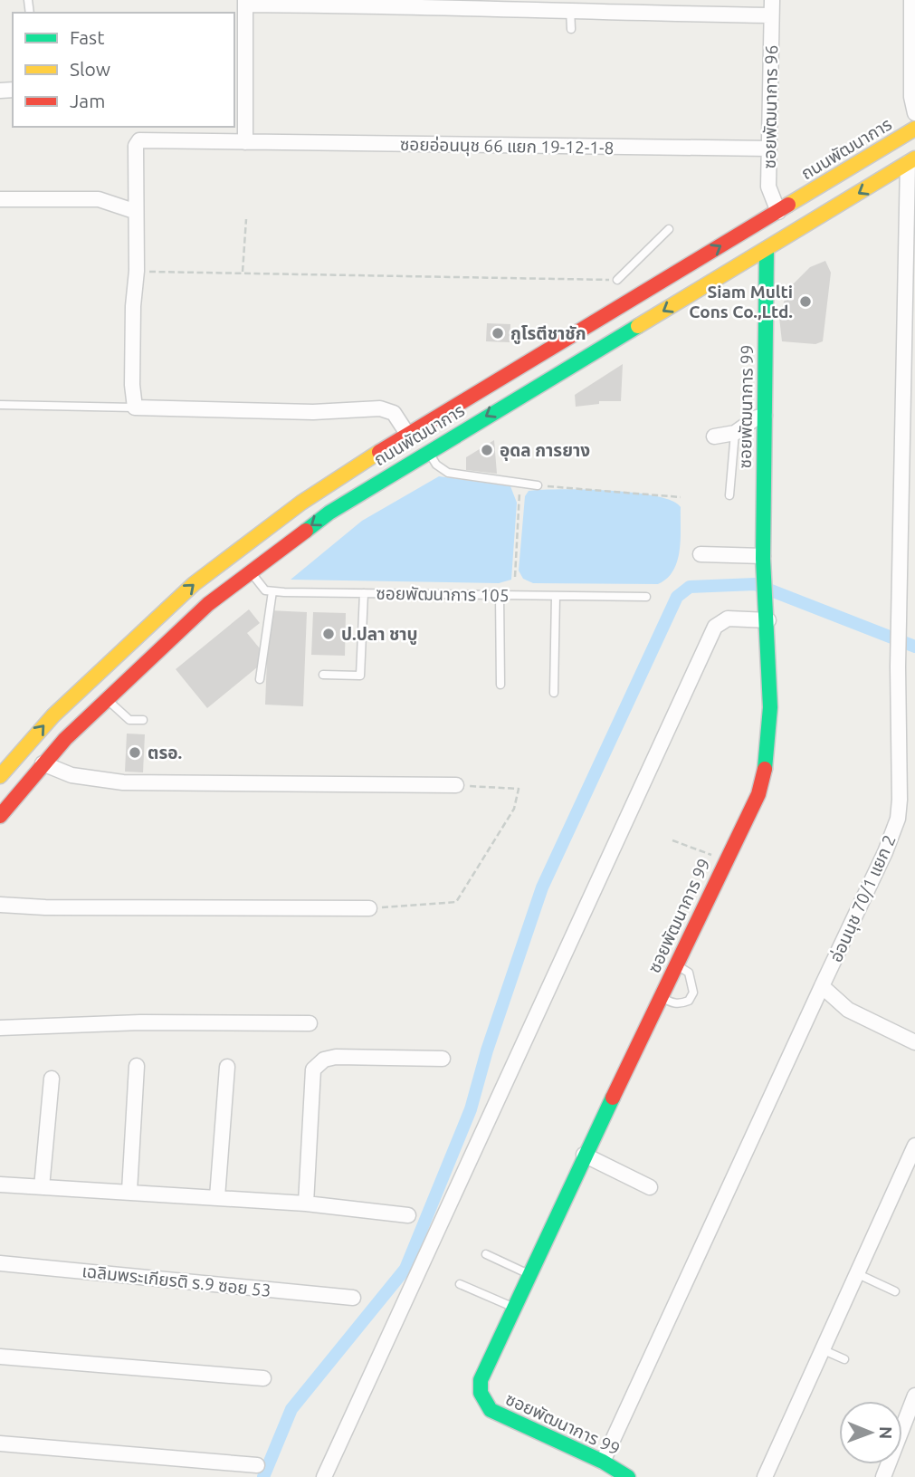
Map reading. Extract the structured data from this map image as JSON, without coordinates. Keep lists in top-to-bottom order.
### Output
{
  "streets": {
    "main road": ["ถนนพัฒนาการ", "ซอยพัฒนาการ 99"],
    "street": [
      "ซอยพัฒนาการ 96",
      "ซอยอ่อนนุช 66 แยก 19-12-1-8",
      "อ่อนนุช 70/1 แยก 2",
      "เฉลิมพระเกียรติ ร.9 ซอย 53"
    ],
    "lane": ["ซอยพัฒนาการ 105"]
  },
  "crossings": [
    ["ซอยพัฒนาการ 96", "ซอยอ่อนนุช 66 แยก 19-12-1-8"],
    ["ซอยพัฒนาการ 96", "ถนนพัฒนาการ"],
    ["ถนนพัฒนาการ", "ซอยพัฒนาการ 99"],
    ["ถนนพัฒนาการ", "อ่อนนุช 70/1 แยก 2"],
    ["ซอยพัฒนาการ 99", "อ่อนนุช 70/1 แยก 2"]
  ],
  "places": [
    "Siam Multi Cons Co.,Ltd.",
    "กูโรตีชาชัก",
    "อุดล การยาง",
    "ป.ปลา ชาบู",
    "ตรอ."
  ],
  "legend": ["Fast", "Slow", "Jam"],
  "north": "right"
}
